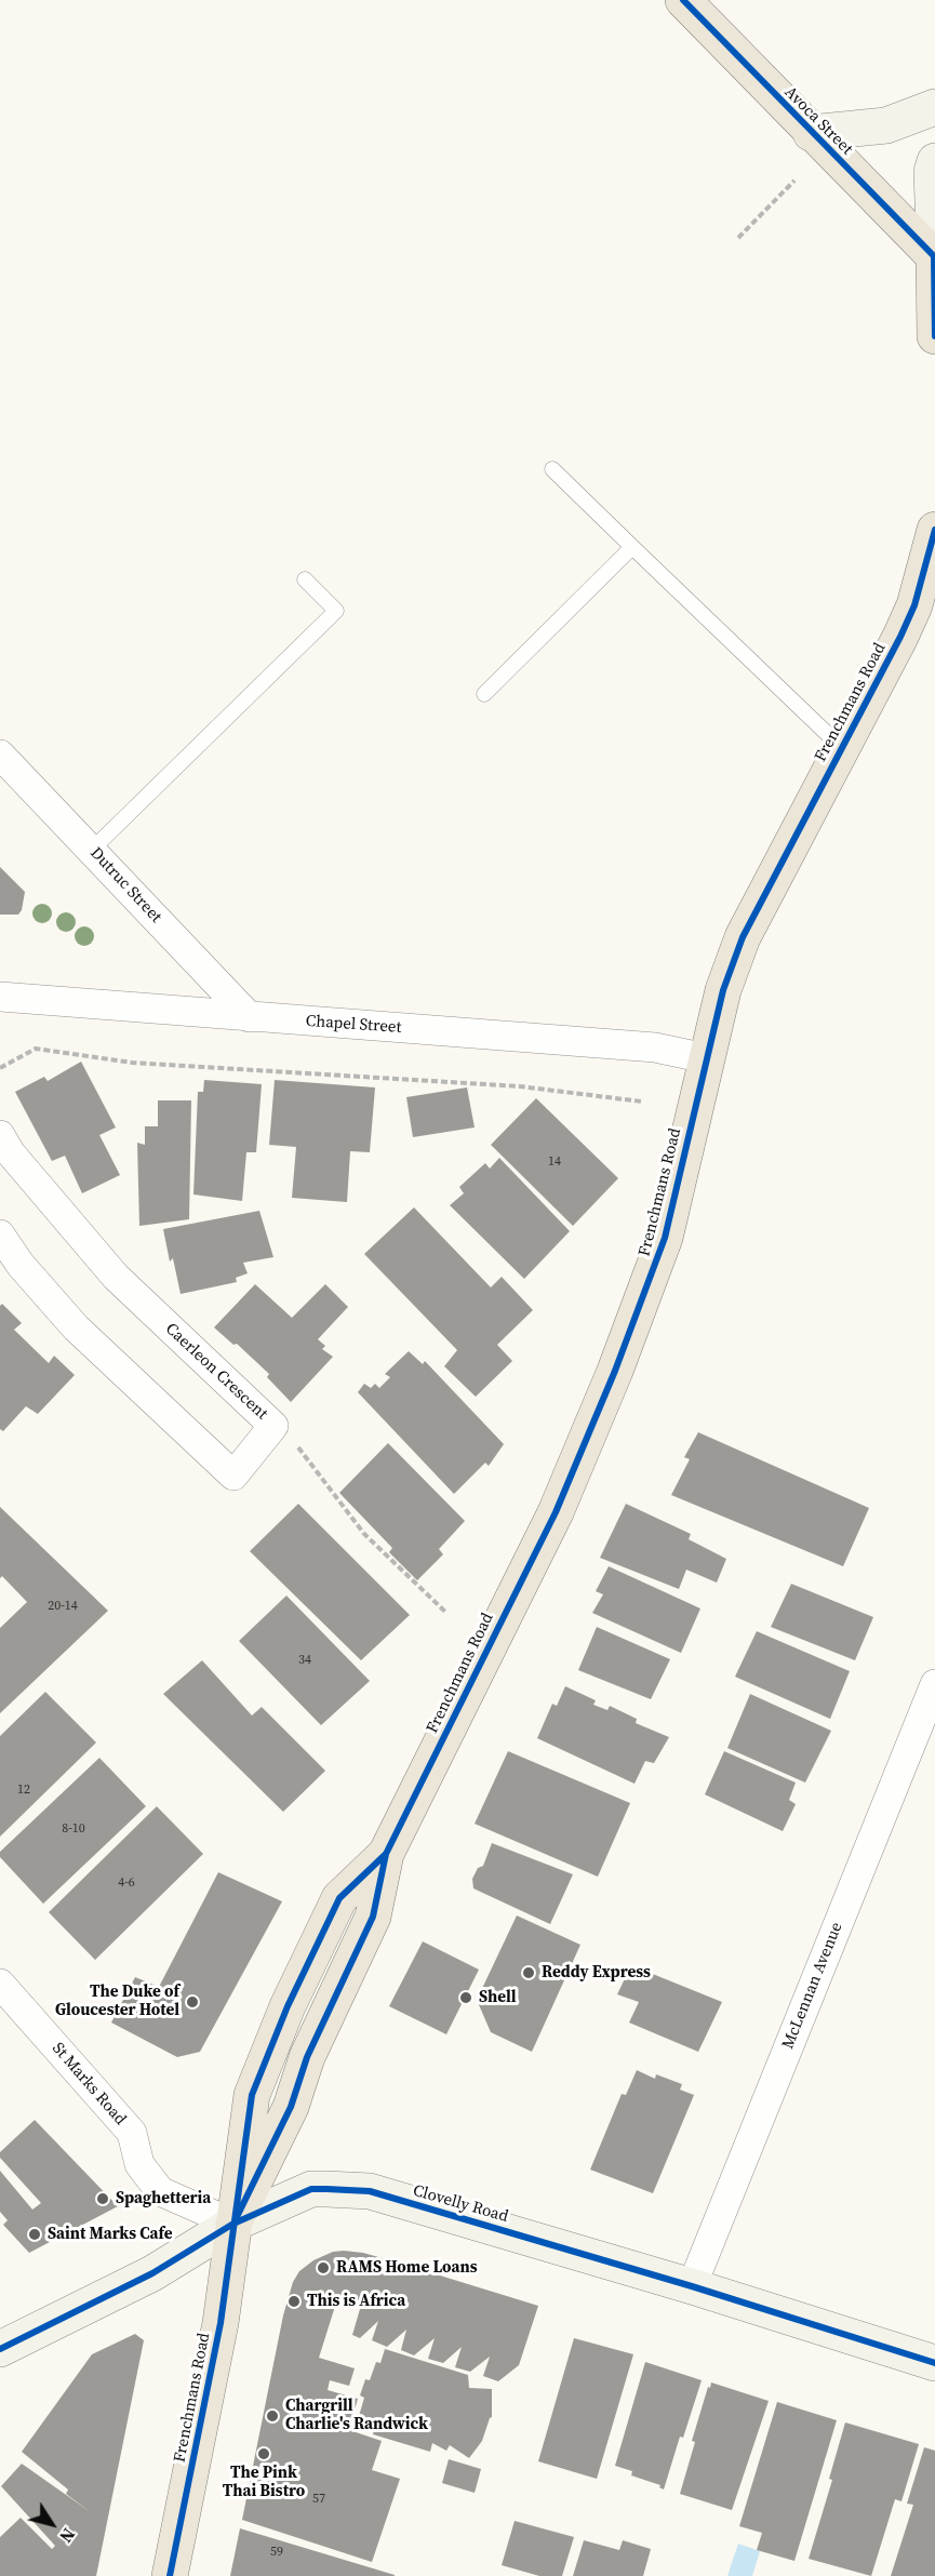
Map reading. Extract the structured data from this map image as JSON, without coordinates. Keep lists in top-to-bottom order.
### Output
{
  "streets": {
    "main road": ["Avoca Street", "Frenchmans Road"],
    "street": [
      "Dutruc Street",
      "Chapel Street",
      "Caerleon Crescent",
      "McLennan Avenue",
      "St Marks Road",
      "Clovelly Road"
    ]
  },
  "crossings": [
    ["Frenchmans Road", "Chapel Street"],
    ["Frenchmans Road", "St Marks Road"],
    ["Frenchmans Road", "Clovelly Road"],
    ["Dutruc Street", "Chapel Street"],
    ["McLennan Avenue", "Clovelly Road"],
    ["St Marks Road", "Clovelly Road"]
  ],
  "places": [
    "Reddy Express",
    "Shell",
    "The Duke of Gloucester Hotel",
    "Spaghetteria",
    "Saint Marks Cafe",
    "RAMS Home Loans",
    "This is Africa",
    "Chargrill Charlie's Randwick",
    "The Pink Thai Bistro"
  ],
  "house_numbers": [
    "14",
    "20-14",
    "34",
    "12",
    "8-10",
    "4-6",
    "57",
    "59"
  ],
  "north": "bottom right"
}
